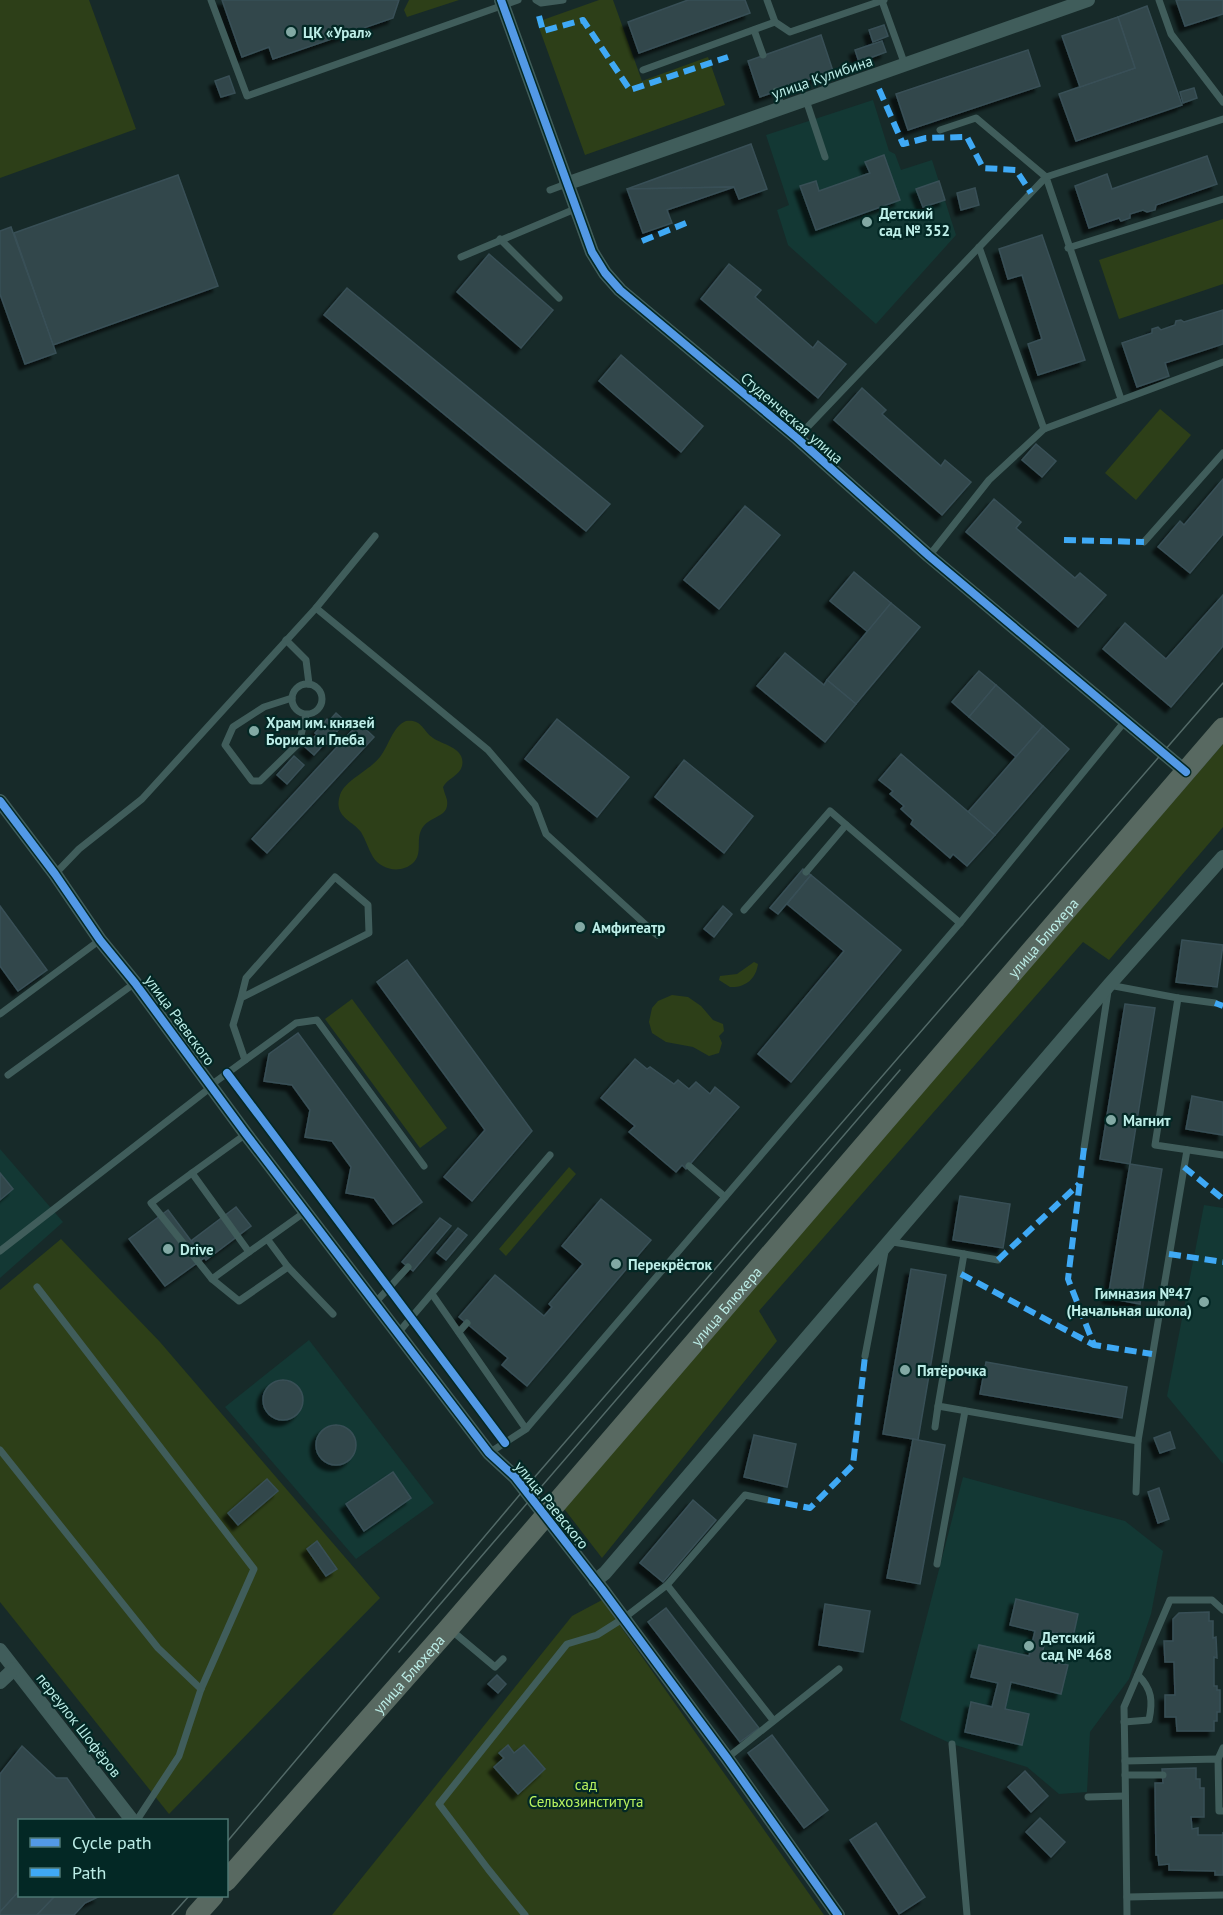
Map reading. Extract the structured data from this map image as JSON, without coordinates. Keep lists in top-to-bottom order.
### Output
{
  "streets": {
    "main road": ["улица Блюхера"],
    "street": [
      "улица Кулибина",
      "Студенческая улица",
      "улица Раевского",
      "переулок Шофёров"
    ]
  },
  "crossings": [
    ["улица Кулибина", "Студенческая улица"],
    ["Студенческая улица", "улица Блюхера"],
    ["улица Блюхера", "улица Раевского"]
  ],
  "parks": ["сад Сельхозинститута"],
  "places": [
    "ЦК «Урал»",
    "Детский сад № 352",
    "Храм им. князей Бориса и Глеба",
    "Амфитеатр",
    "Магнит",
    "Drive",
    "Перекрёсток",
    "Гимназия №47 (Начальная школа)",
    "Пятёрочка",
    "Детский сад № 468"
  ],
  "legend": ["Cycle path", "Path"]
}
